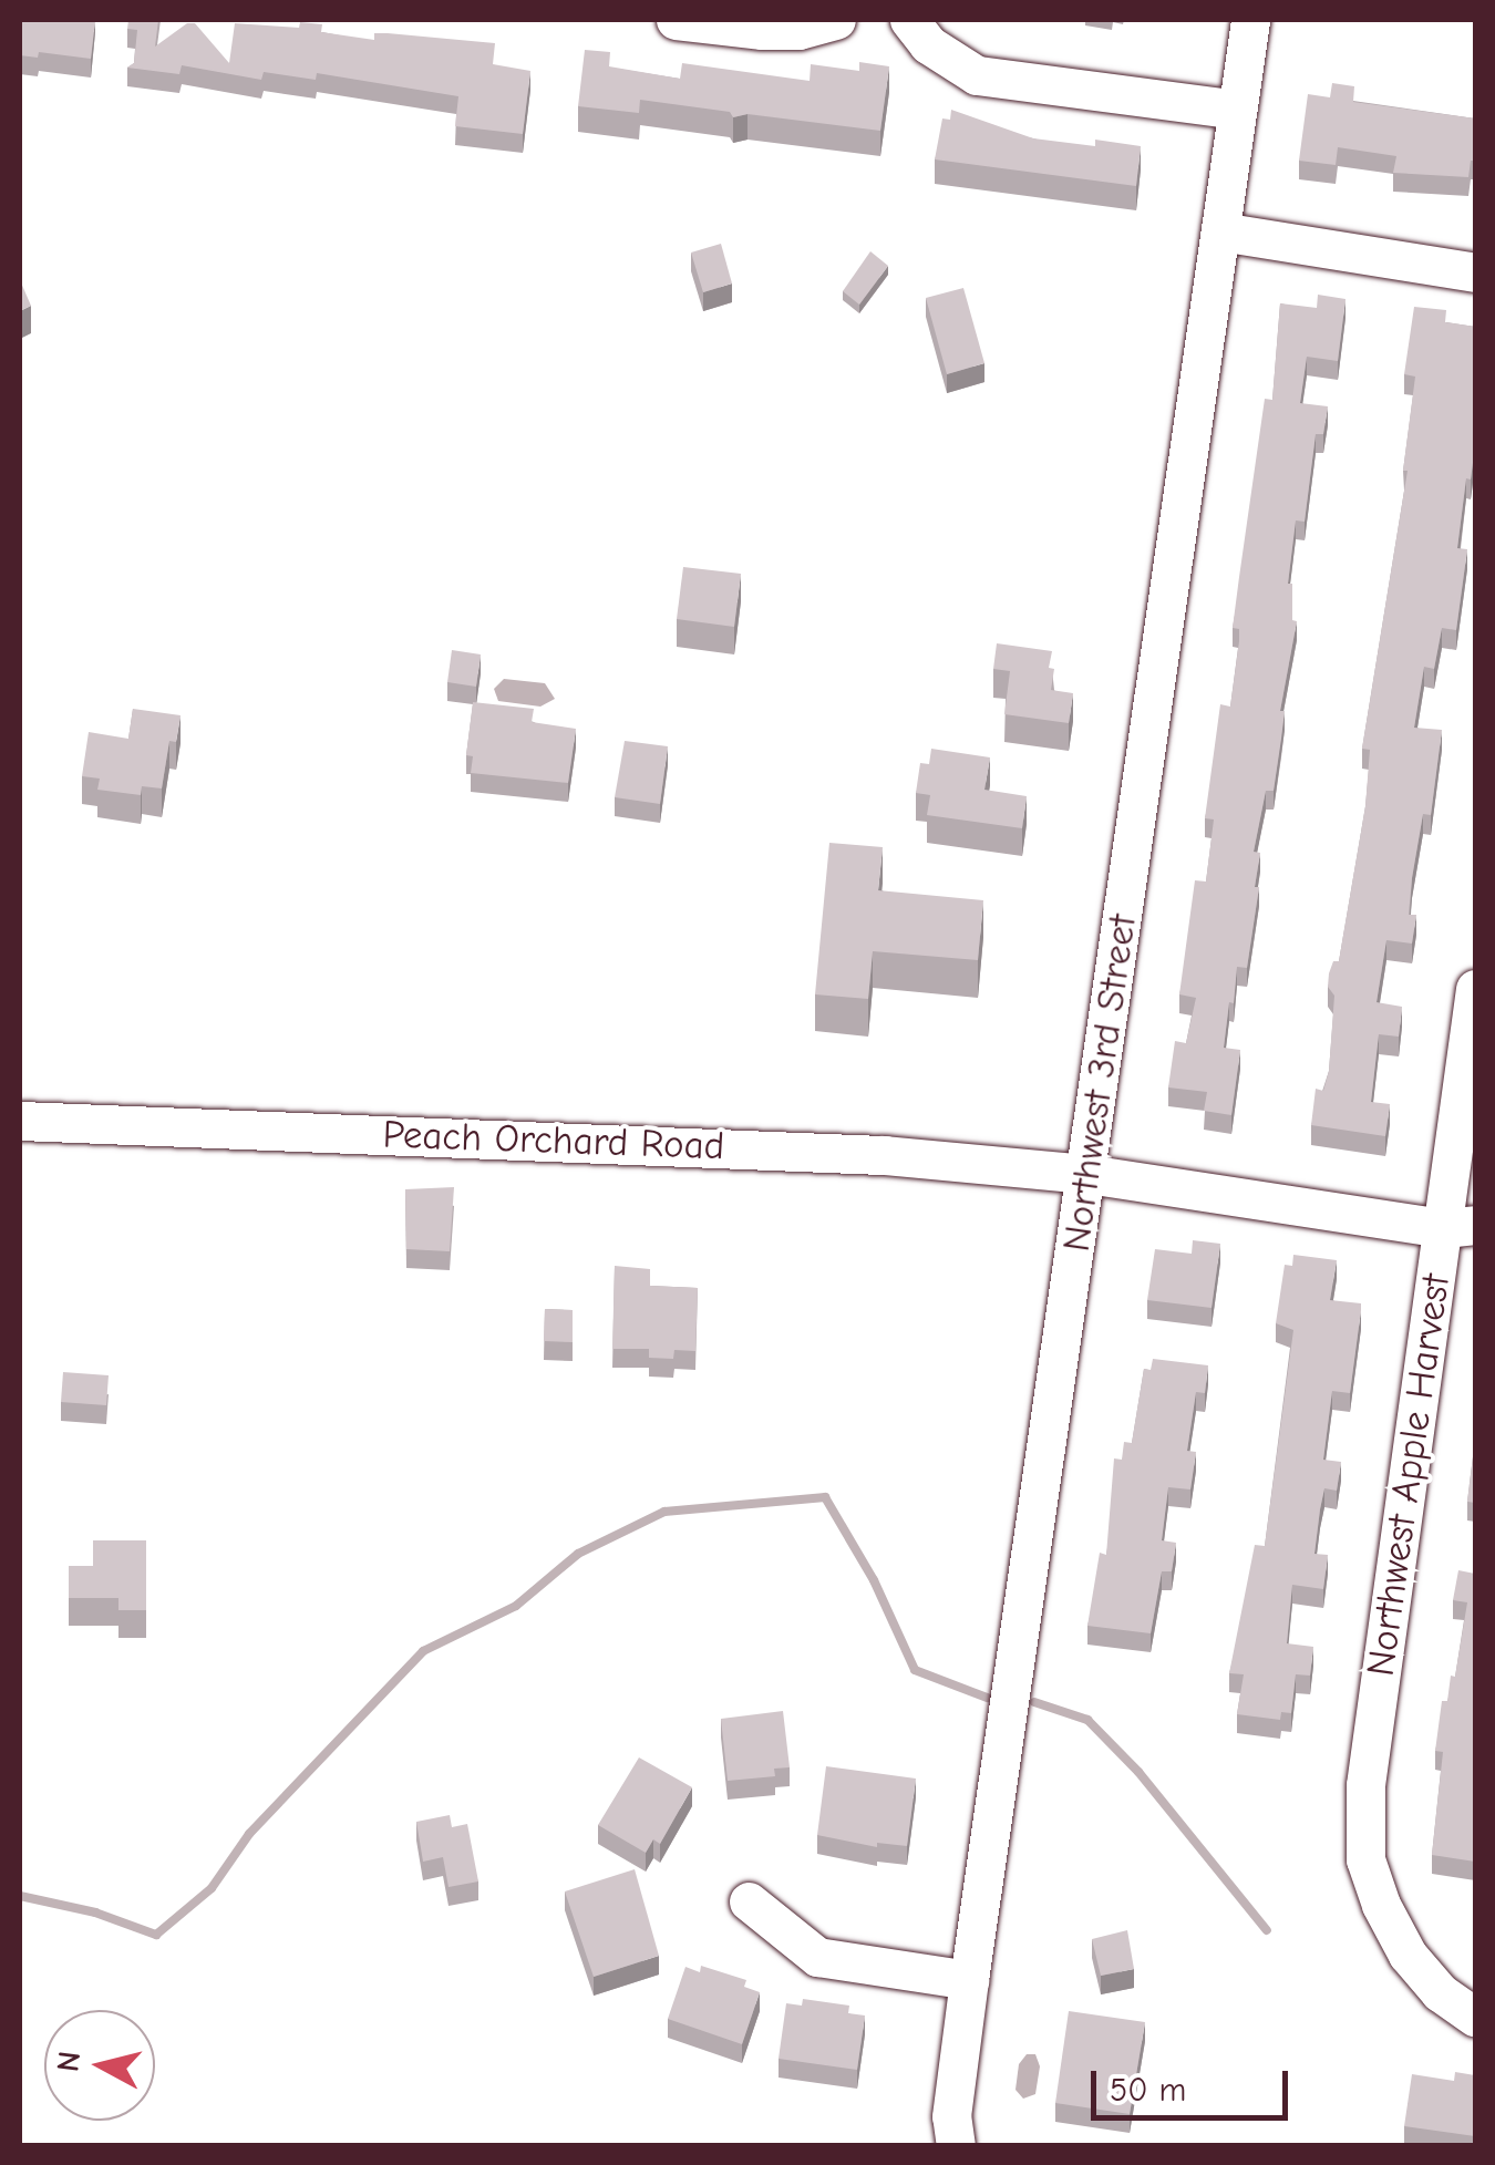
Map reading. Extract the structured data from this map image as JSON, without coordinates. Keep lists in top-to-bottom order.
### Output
{
  "streets": {
    "street": ["Northwest 3rd Street", "Peach Orchard Road", "Northwest Apple Harvest"]
  },
  "crossings": [
    ["Northwest 3rd Street", "Peach Orchard Road"],
    ["Peach Orchard Road", "Northwest Apple Harvest"]
  ],
  "scale_bar": "50 m",
  "north": "left"
}
